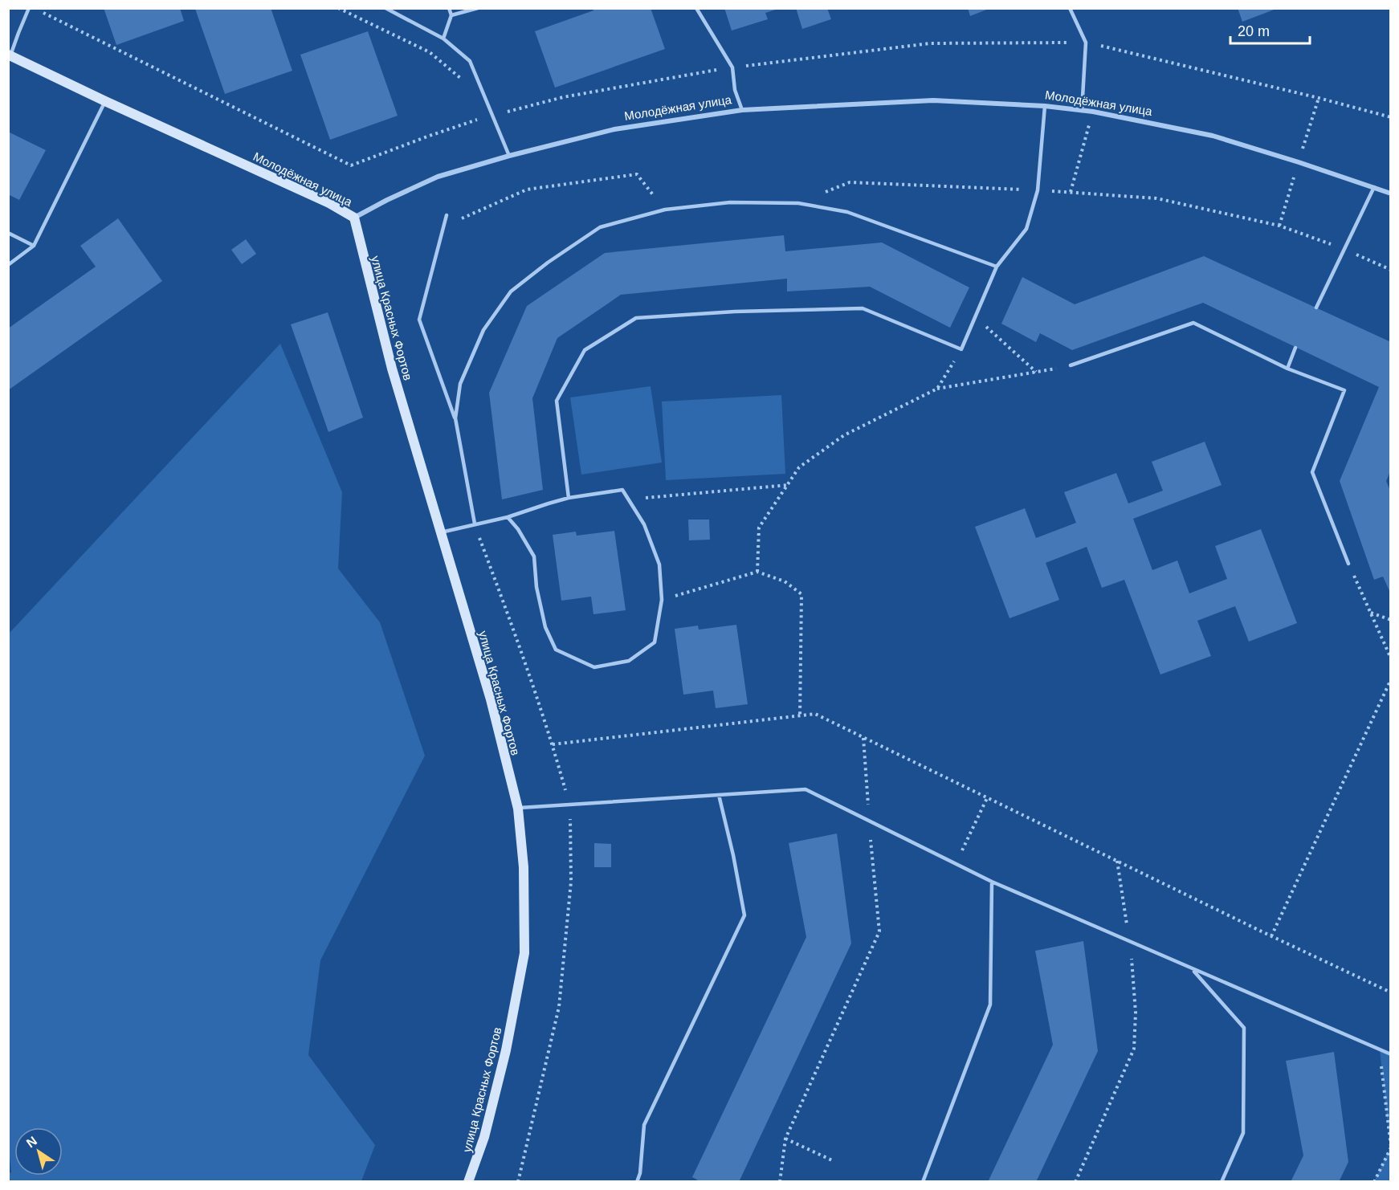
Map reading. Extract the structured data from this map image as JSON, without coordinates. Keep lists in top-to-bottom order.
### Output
{
  "streets": {
    "street": ["Молодёжная улица", "улица Красных Фортов"]
  },
  "crossings": [
    ["Молодёжная улица", "улица Красных Фортов"]
  ],
  "scale_bar": "20 m",
  "north": "top left"
}
